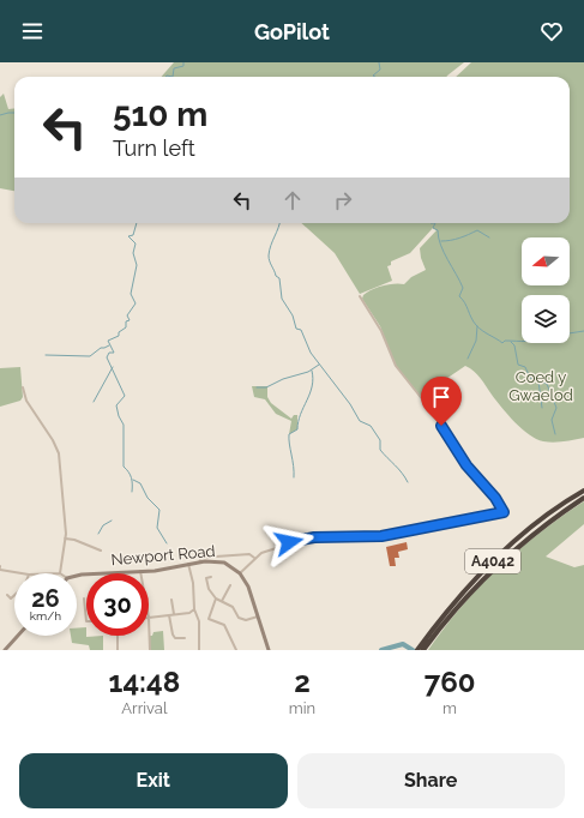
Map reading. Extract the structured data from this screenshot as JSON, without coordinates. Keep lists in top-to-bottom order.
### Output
{
  "streets": {
    "highway": ["A4042"],
    "street": ["Newport Road"]
  },
  "parks": ["Coed y Gwaelod"],
  "north": "left",
  "page": {
    "header": "GoPilot",
    "turn": ["510 m", "Turn left"],
    "speed": "26 km/h",
    "limit": "30",
    "eta": [
      "14:48",
      "Arrival",
      "2",
      "min",
      "760",
      "m"
    ],
    "buttons": ["Exit", "Share"]
  }
}
